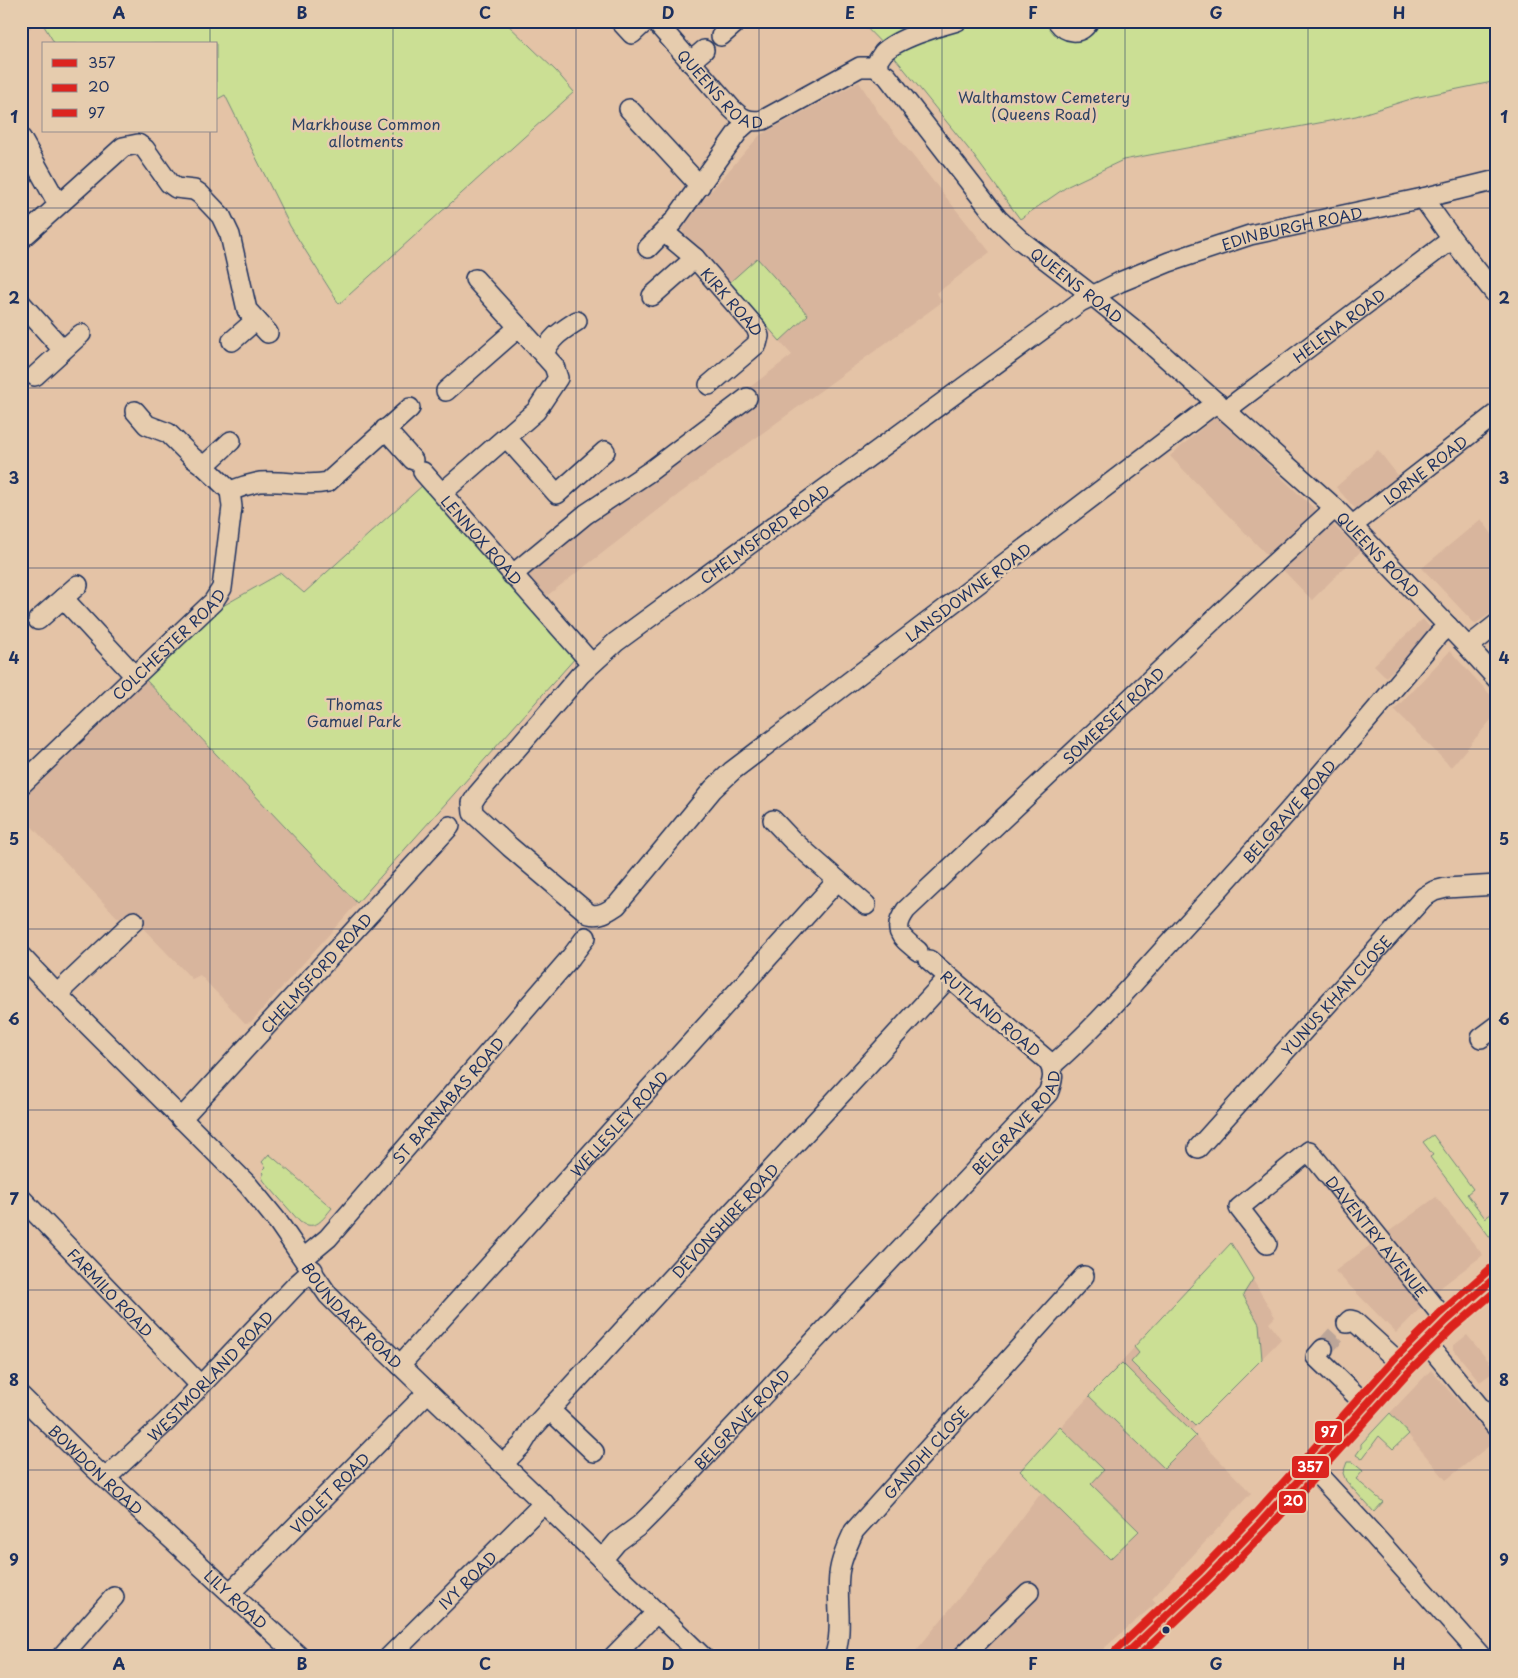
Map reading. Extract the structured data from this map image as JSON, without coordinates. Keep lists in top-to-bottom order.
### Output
{
  "streets": {
    "street": [
      "QUEENS ROAD",
      "EDINBURGH ROAD",
      "KIRK ROAD",
      "HELENA ROAD",
      "LORNE ROAD",
      "CHELMSFORD ROAD",
      "LENNOX ROAD",
      "LANSDOWNE ROAD",
      "COLCHESTER ROAD",
      "SOMERSET ROAD",
      "BELGRAVE ROAD",
      "YUNUS KHAN CLOSE",
      "RUTLAND ROAD",
      "ST BARNABAS ROAD",
      "WELLESLEY ROAD",
      "DEVONSHIRE ROAD",
      "DAVENTRY AVENUE",
      "FARMILO ROAD",
      "BOUNDARY ROAD",
      "WESTMORLAND ROAD",
      "GANDHI CLOSE",
      "BOWDON ROAD",
      "VIOLET ROAD",
      "IVY ROAD",
      "LILY ROAD"
    ]
  },
  "crossings": [
    ["QUEENS ROAD", "EDINBURGH ROAD"],
    ["QUEENS ROAD", "HELENA ROAD"],
    ["QUEENS ROAD", "LORNE ROAD"],
    ["QUEENS ROAD", "CHELMSFORD ROAD"],
    ["QUEENS ROAD", "LANSDOWNE ROAD"],
    ["QUEENS ROAD", "SOMERSET ROAD"],
    ["QUEENS ROAD", "BELGRAVE ROAD"],
    ["EDINBURGH ROAD", "CHELMSFORD ROAD"],
    ["HELENA ROAD", "LANSDOWNE ROAD"],
    ["CHELMSFORD ROAD", "LENNOX ROAD"],
    ["CHELMSFORD ROAD", "LANSDOWNE ROAD"],
    ["CHELMSFORD ROAD", "BOUNDARY ROAD"],
    ["SOMERSET ROAD", "RUTLAND ROAD"],
    ["BELGRAVE ROAD", "RUTLAND ROAD"],
    ["BELGRAVE ROAD", "BOUNDARY ROAD"],
    ["RUTLAND ROAD", "DEVONSHIRE ROAD"],
    ["ST BARNABAS ROAD", "BOUNDARY ROAD"],
    ["ST BARNABAS ROAD", "WESTMORLAND ROAD"],
    ["WELLESLEY ROAD", "BOUNDARY ROAD"],
    ["DEVONSHIRE ROAD", "BOUNDARY ROAD"],
    ["FARMILO ROAD", "WESTMORLAND ROAD"],
    ["BOUNDARY ROAD", "WESTMORLAND ROAD"],
    ["BOUNDARY ROAD", "VIOLET ROAD"],
    ["BOUNDARY ROAD", "IVY ROAD"],
    ["WESTMORLAND ROAD", "BOWDON ROAD"],
    ["BOWDON ROAD", "LILY ROAD"],
    ["VIOLET ROAD", "LILY ROAD"]
  ],
  "parks": ["Walthamstow Cemetery (Queens Road)", "Markhouse Common allotments", "Thomas Gamuel Park"],
  "lines": ["transit line 97", "transit line 357", "transit line 20"],
  "legend": ["357", "20", "97"],
  "grid": {
    "columns": [
      "A",
      "B",
      "C",
      "D",
      "E",
      "F",
      "G",
      "H"
    ],
    "rows": [
      "1",
      "2",
      "3",
      "4",
      "5",
      "6",
      "7",
      "8",
      "9"
    ]
  }
}
